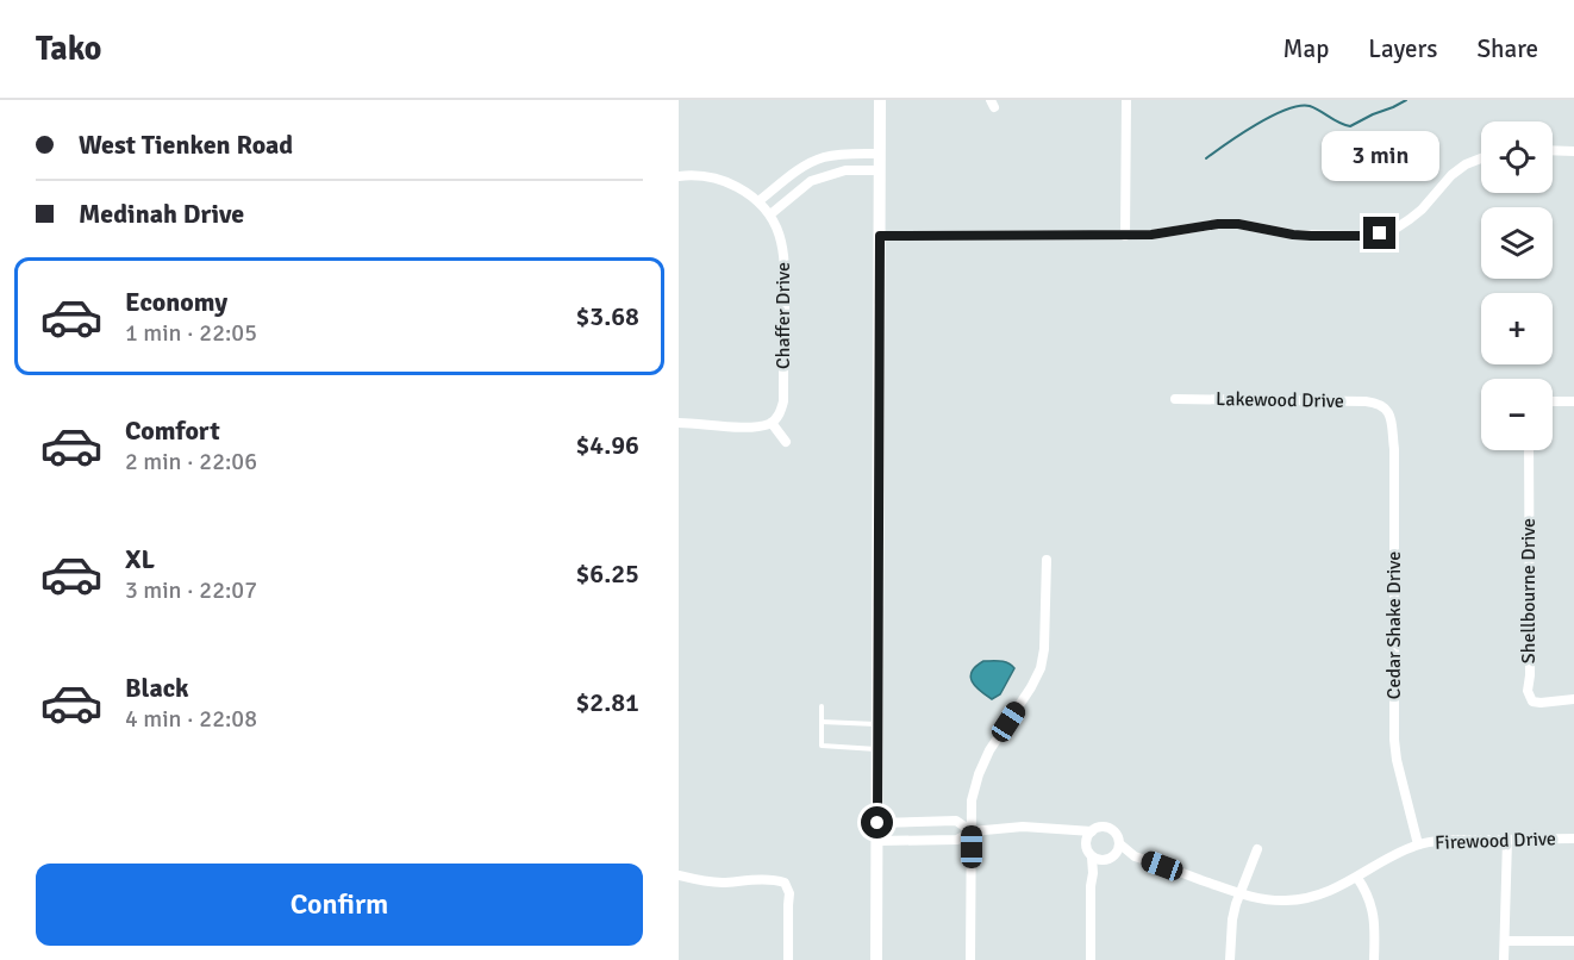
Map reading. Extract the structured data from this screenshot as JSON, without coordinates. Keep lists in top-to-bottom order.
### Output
{
  "streets": {
    "street": [
      "Chaffer Drive",
      "Lakewood Drive",
      "Shellbourne Drive",
      "Cedar Shake Drive",
      "Firewood Drive"
    ]
  },
  "crossings": [
    ["Lakewood Drive", "Cedar Shake Drive"],
    ["Cedar Shake Drive", "Firewood Drive"]
  ],
  "page": {
    "header": "Tako",
    "nav": ["Map", "Layers", "Share"],
    "banner": ["West Tienken Road", "Medinah Drive"],
    "map_buttons": ["+", "−"],
    "bubble": "3 min",
    "list": [
      {
        "name": "Economy",
        "note": "1 min · 22:05",
        "value": "$3.68"
      },
      {
        "name": "Comfort",
        "note": "2 min · 22:06",
        "value": "$4.96"
      },
      {
        "name": "XL",
        "note": "3 min · 22:07",
        "value": "$6.25"
      },
      {
        "name": "Black",
        "note": "4 min · 22:08",
        "value": "$2.81"
      }
    ],
    "buttons": "Confirm"
  }
}
